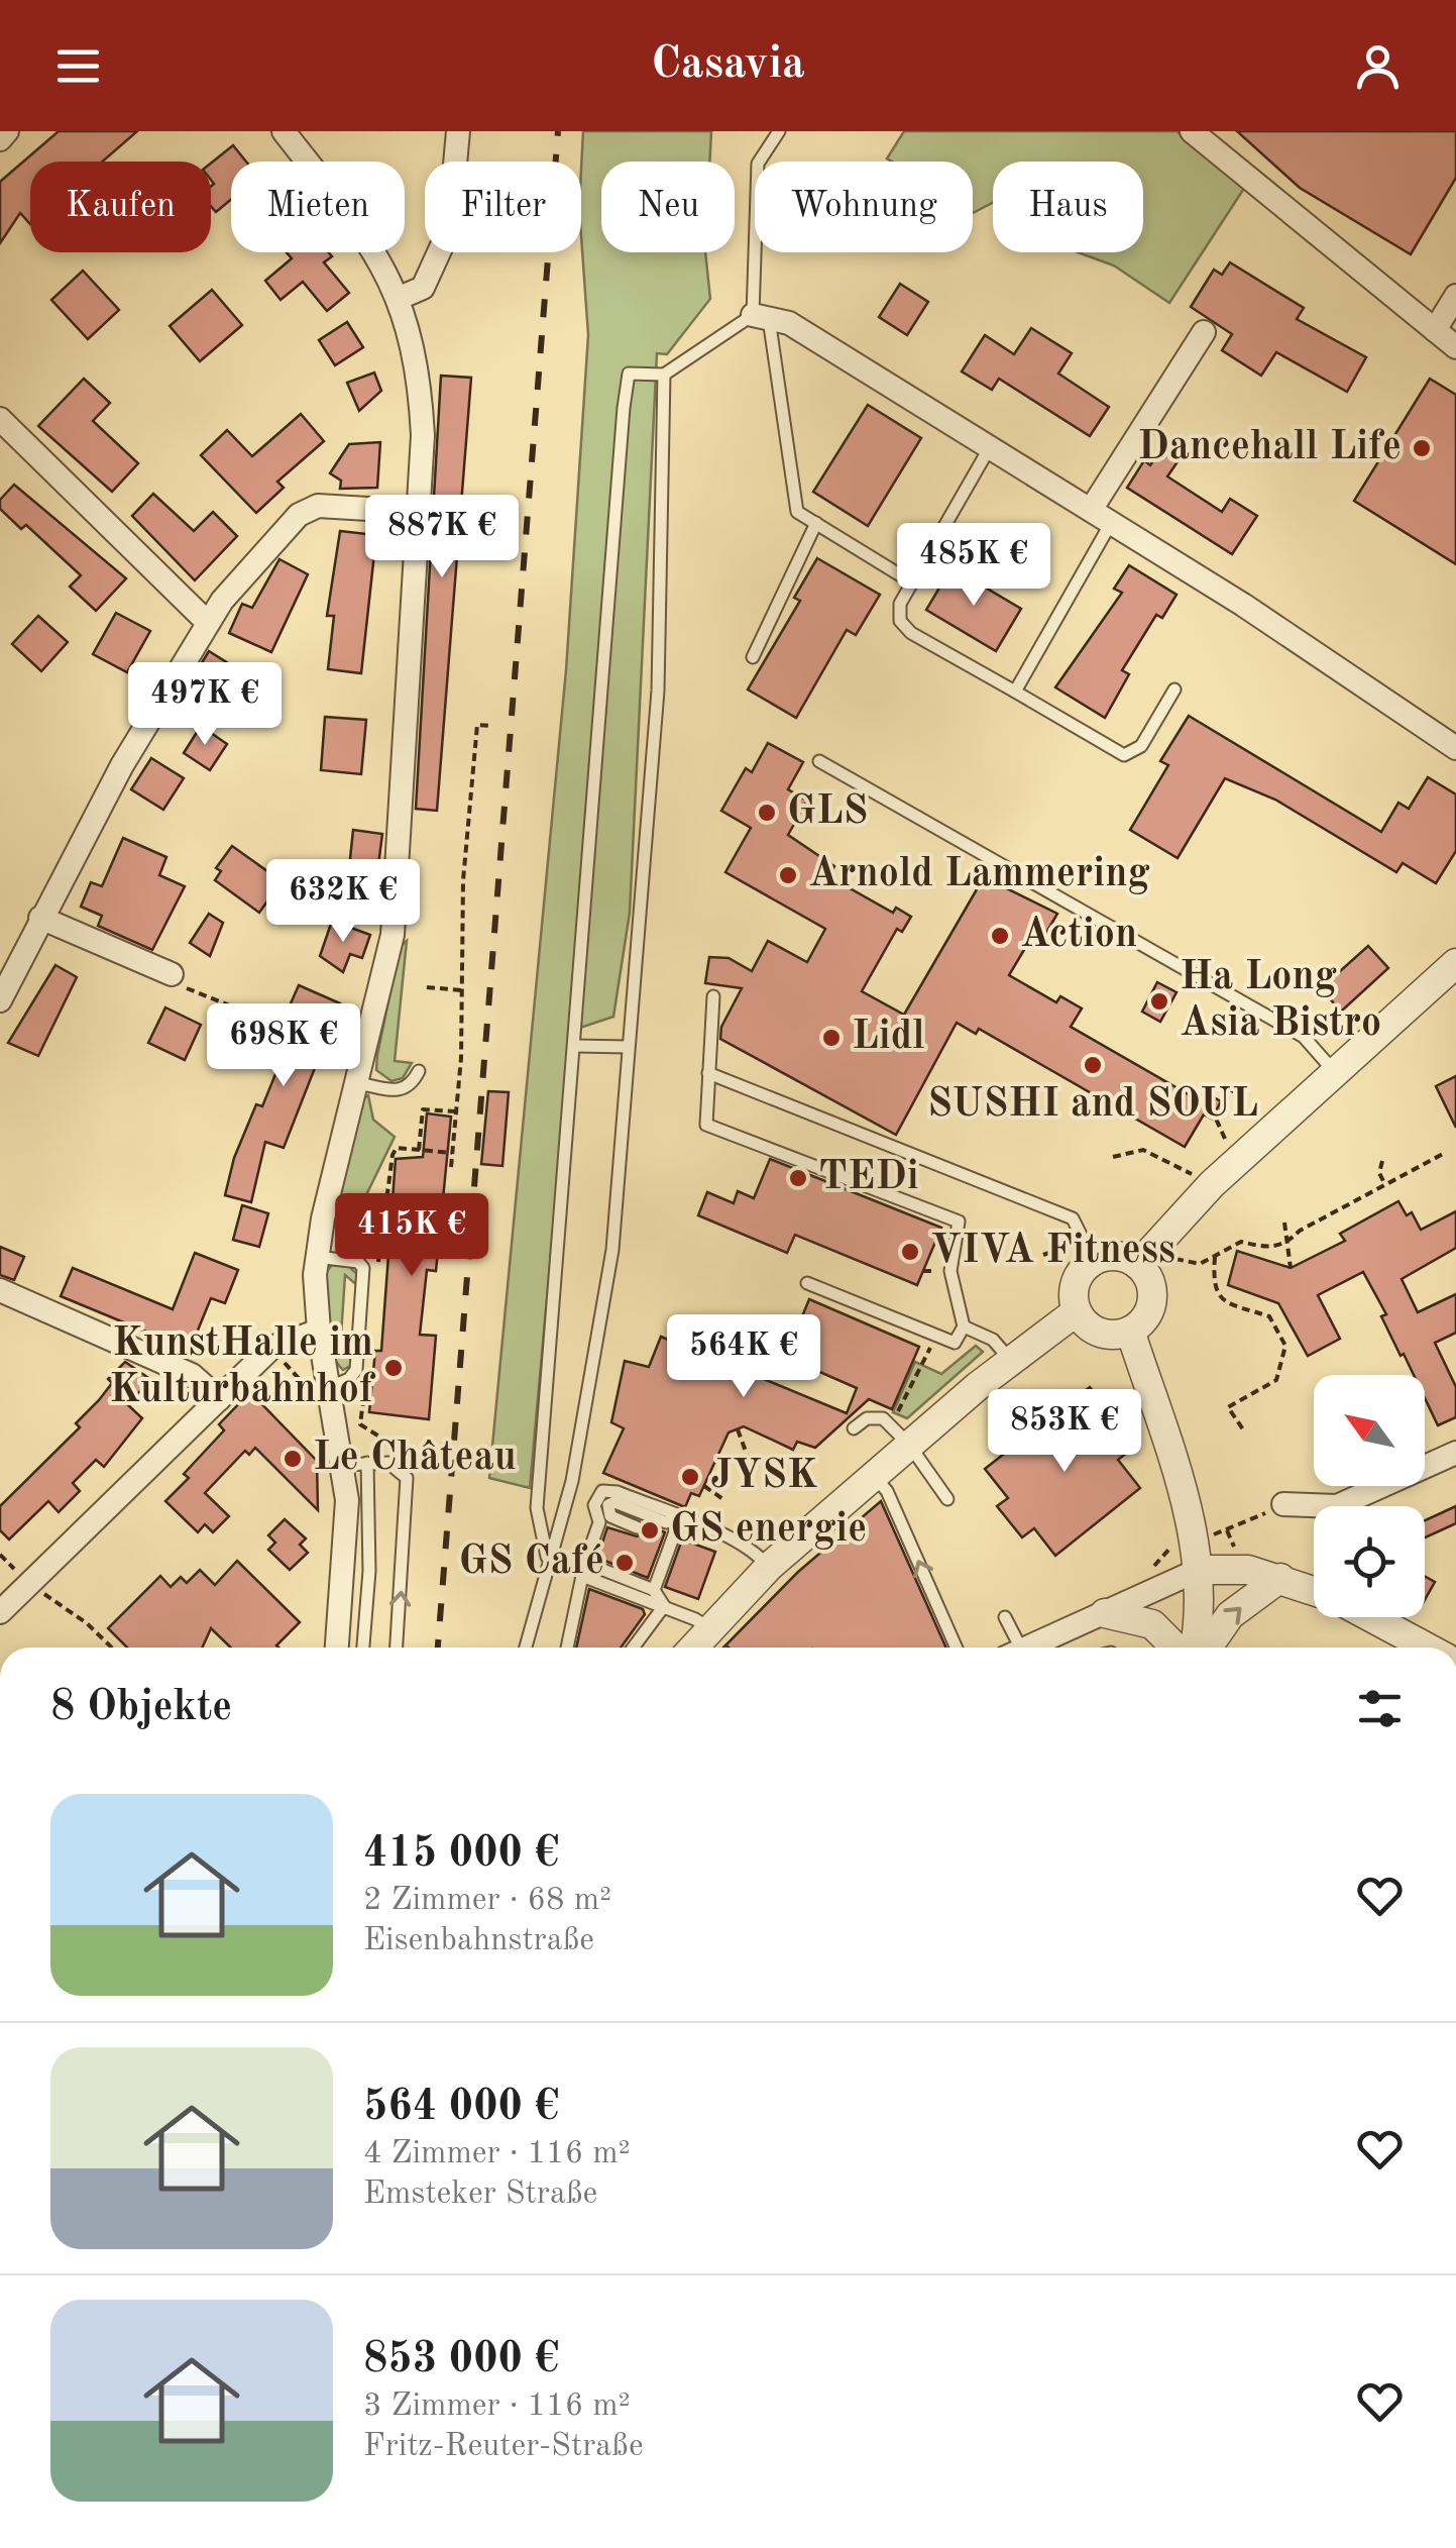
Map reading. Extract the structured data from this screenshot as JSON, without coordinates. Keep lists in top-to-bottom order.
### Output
{
  "places": [
    "Dancehall Life",
    "GLS",
    "Arnold Lammering",
    "Action",
    "Ha Long Asia Bistro",
    "Lidl",
    "SUSHI and SOUL",
    "TEDi",
    "VIVA Fitness",
    "KunstHalle im Kulturbahnhof",
    "Le Château",
    "JYSK",
    "GS energie",
    "GS Café"
  ],
  "north": "top left",
  "page": {
    "header": "Casavia",
    "chip": [
      "Kaufen",
      "Mieten",
      "Filter",
      "Neu",
      "Wohnung",
      "Haus"
    ],
    "price": [
      "887K €",
      "485K €",
      "497K €",
      "632K €",
      "698K €",
      "415K €",
      "564K €",
      "853K €"
    ],
    "heading": "8 Objekte",
    "list": [
      {
        "name": "415 000 €",
        "note": "2 Zimmer · 68 m² · Eisenbahnstraße"
      },
      {
        "name": "564 000 €",
        "note": "4 Zimmer · 116 m² · Emsteker Straße"
      },
      {
        "name": "853 000 €",
        "note": "3 Zimmer · 116 m² · Fritz-Reuter-Straße"
      }
    ]
  }
}
